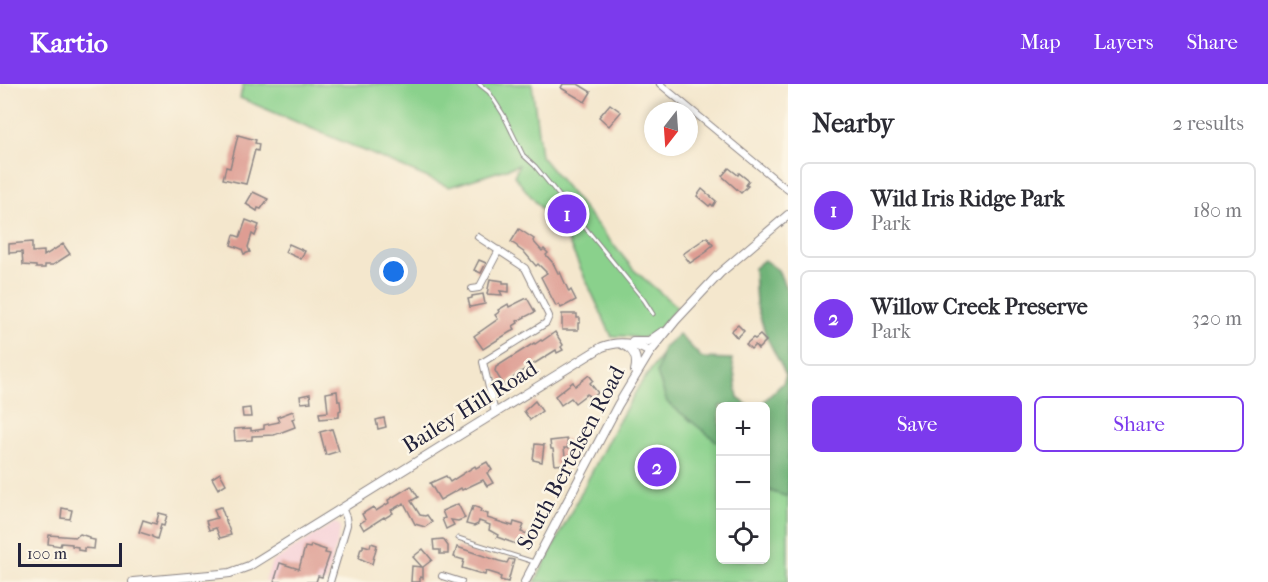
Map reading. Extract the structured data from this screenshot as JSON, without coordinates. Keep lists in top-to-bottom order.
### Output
{
  "streets": {
    "main road": ["Bailey Hill Road", "South Bertelsen Road"]
  },
  "crossings": [
    ["Bailey Hill Road", "South Bertelsen Road"]
  ],
  "scale_bar": "100 m",
  "north": "bottom",
  "page": {
    "header": "Kartio",
    "nav": ["Map", "Layers", "Share"],
    "heading": ["Nearby", "2 results"],
    "list": [
      {
        "mark": "1",
        "name": "Wild Iris Ridge Park",
        "note": "Park",
        "value": "180 m"
      },
      {
        "mark": "2",
        "name": "Willow Creek Preserve",
        "note": "Park",
        "value": "320 m"
      }
    ],
    "pins": ["1", "2"],
    "buttons": ["Save", "Share"],
    "map_buttons": ["+", "−"],
    "scale": "100 m"
  }
}
